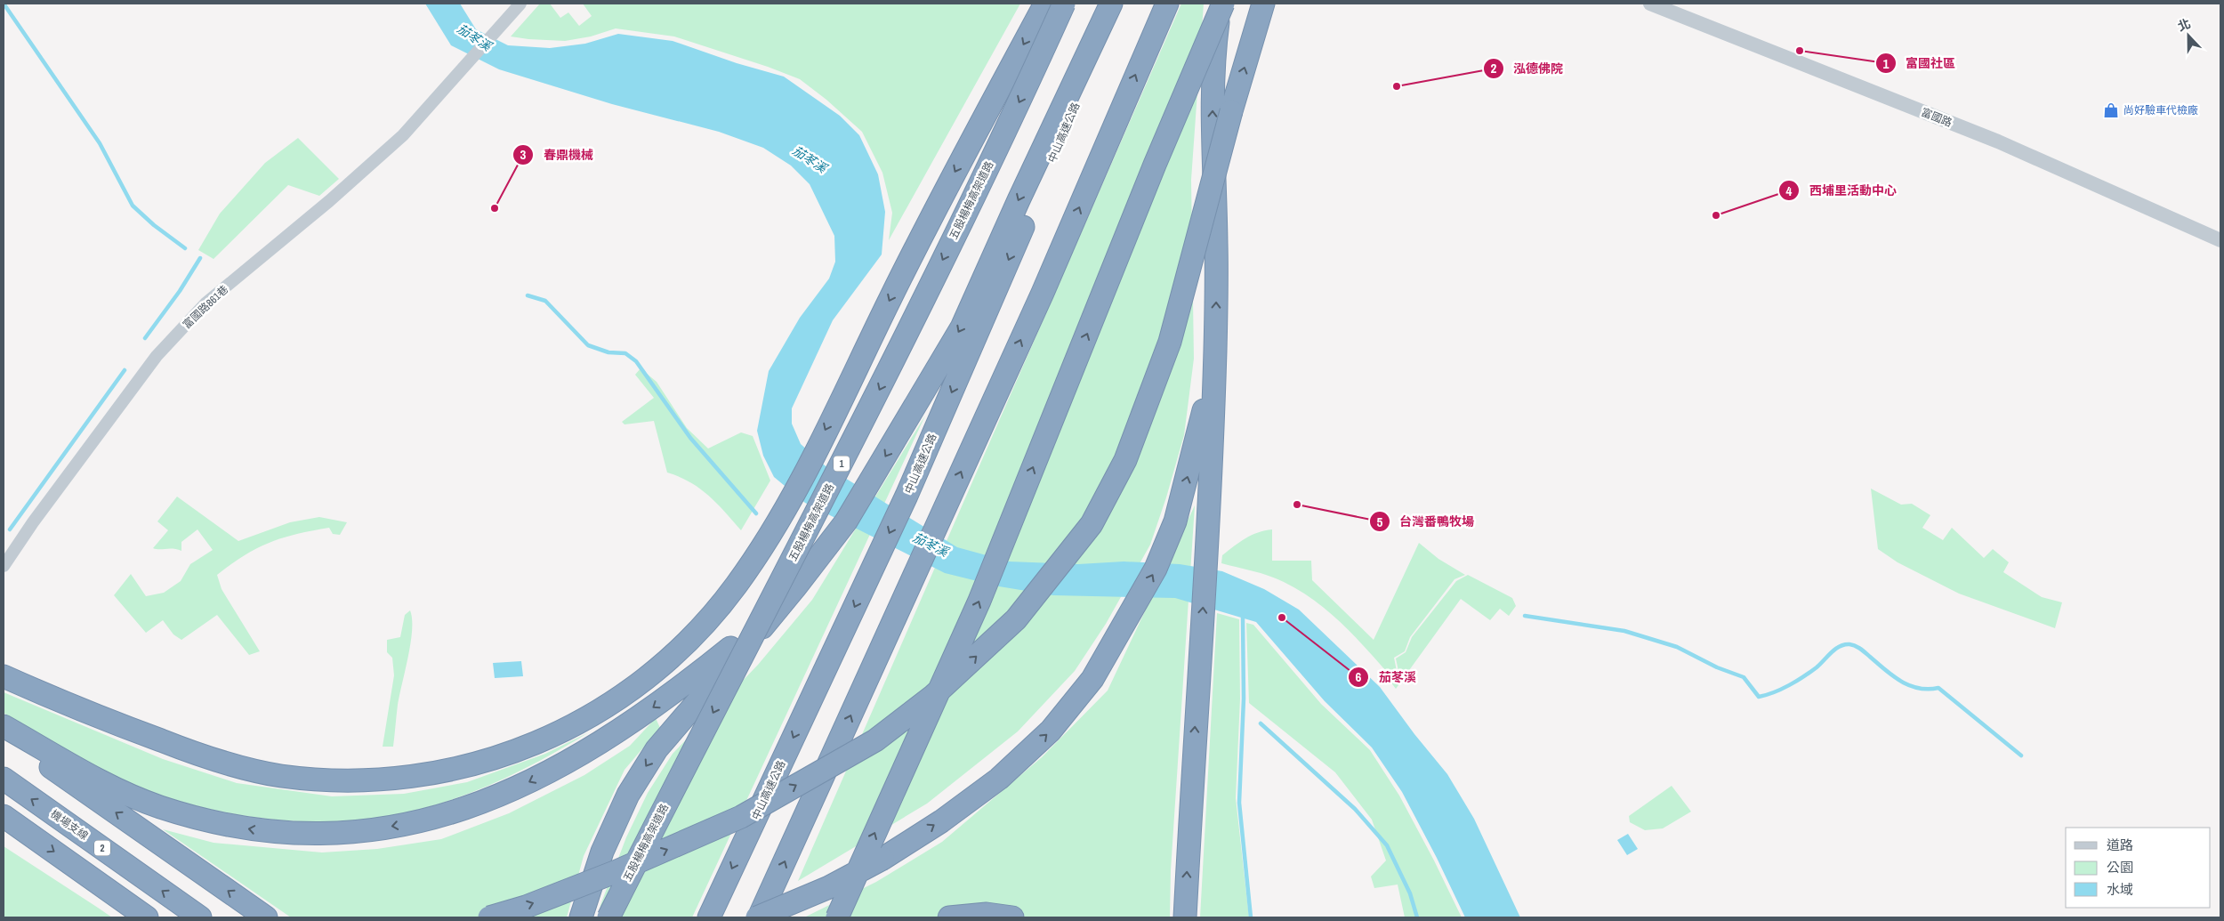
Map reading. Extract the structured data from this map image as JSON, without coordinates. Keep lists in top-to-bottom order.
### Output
{
  "streets": {
    "highway": [
      "中山高速公路",
      "五股楊梅高架道路",
      "1",
      "機場支線",
      "2"
    ],
    "street": ["富國路", "富國路861巷"]
  },
  "water": ["茄苳溪"],
  "places": {
    "other": [
      "富國社區",
      "泓德佛院",
      "春鼎機械",
      "西埔里活動中心",
      "台灣番鴨牧場",
      "茄苳溪"
    ],
    "shop": ["尚好驗車代檢廠"]
  },
  "legend": ["道路", "公園", "水域"],
  "north": "top"
}
